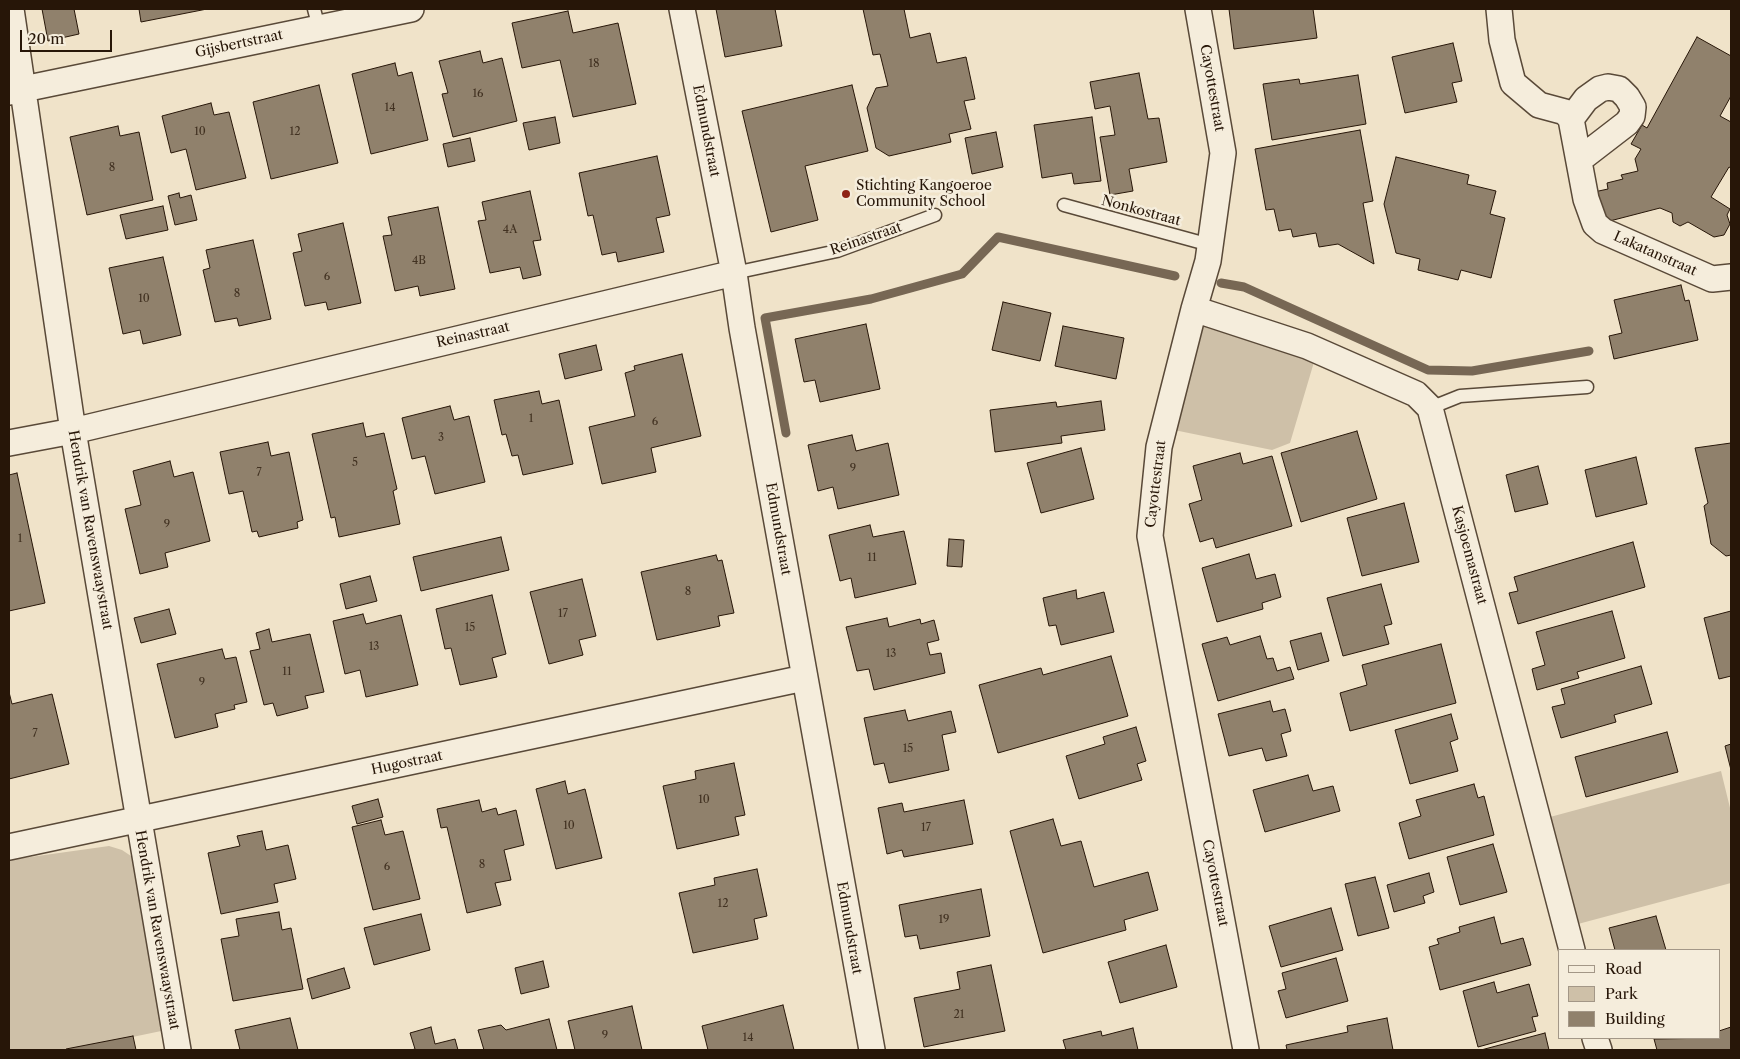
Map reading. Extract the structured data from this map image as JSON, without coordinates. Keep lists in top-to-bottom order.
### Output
{
  "streets": {
    "street": [
      "Gijsbertstraat",
      "Cayottestraat",
      "Edmundstraat",
      "Reinastraat",
      "Lakatanstraat",
      "Hendrik van Ravenswaaystraat",
      "Kasjoemastraat",
      "Hugostraat"
    ],
    "lane": ["Nonkostraat"]
  },
  "crossings": [
    ["Gijsbertstraat", "Hendrik van Ravenswaaystraat"],
    ["Cayottestraat", "Nonkostraat"],
    ["Edmundstraat", "Reinastraat"],
    ["Edmundstraat", "Hugostraat"],
    ["Reinastraat", "Hendrik van Ravenswaaystraat"],
    ["Hendrik van Ravenswaaystraat", "Hugostraat"]
  ],
  "places": ["Stichting Kangoeroe Community School"],
  "house_numbers": [
    "18",
    "16",
    "14",
    "10",
    "12",
    "8",
    "4A",
    "4B",
    "6",
    "8",
    "10",
    "1",
    "6",
    "3",
    "5",
    "9",
    "7",
    "9",
    "1",
    "11",
    "8",
    "17",
    "15",
    "13",
    "13",
    "11",
    "9",
    "7",
    "15",
    "10",
    "10",
    "17",
    "8",
    "6",
    "12",
    "19",
    "21",
    "9",
    "14"
  ],
  "legend": ["Road", "Park", "Building"],
  "scale_bar": "20 m"
}
